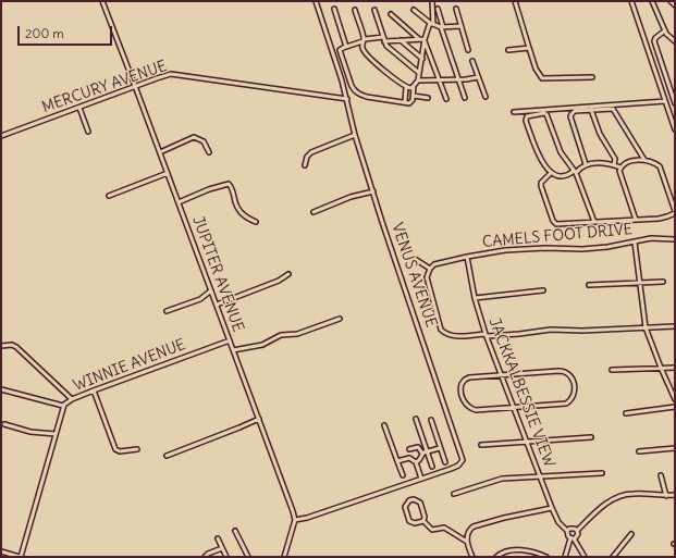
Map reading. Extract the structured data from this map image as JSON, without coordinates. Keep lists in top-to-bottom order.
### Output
{
  "streets": {
    "street": [
      "MERCURY AVENUE",
      "CAMELS FOOT DRIVE",
      "JUPITER AVENUE",
      "VENUS AVENUE",
      "WINNIE AVENUE",
      "JACKKALBESSIE VIEW"
    ]
  },
  "crossings": [
    ["MERCURY AVENUE", "JUPITER AVENUE"],
    ["MERCURY AVENUE", "VENUS AVENUE"],
    ["CAMELS FOOT DRIVE", "JACKKALBESSIE VIEW"],
    ["JUPITER AVENUE", "WINNIE AVENUE"]
  ],
  "scale_bar": "200 m"
}
